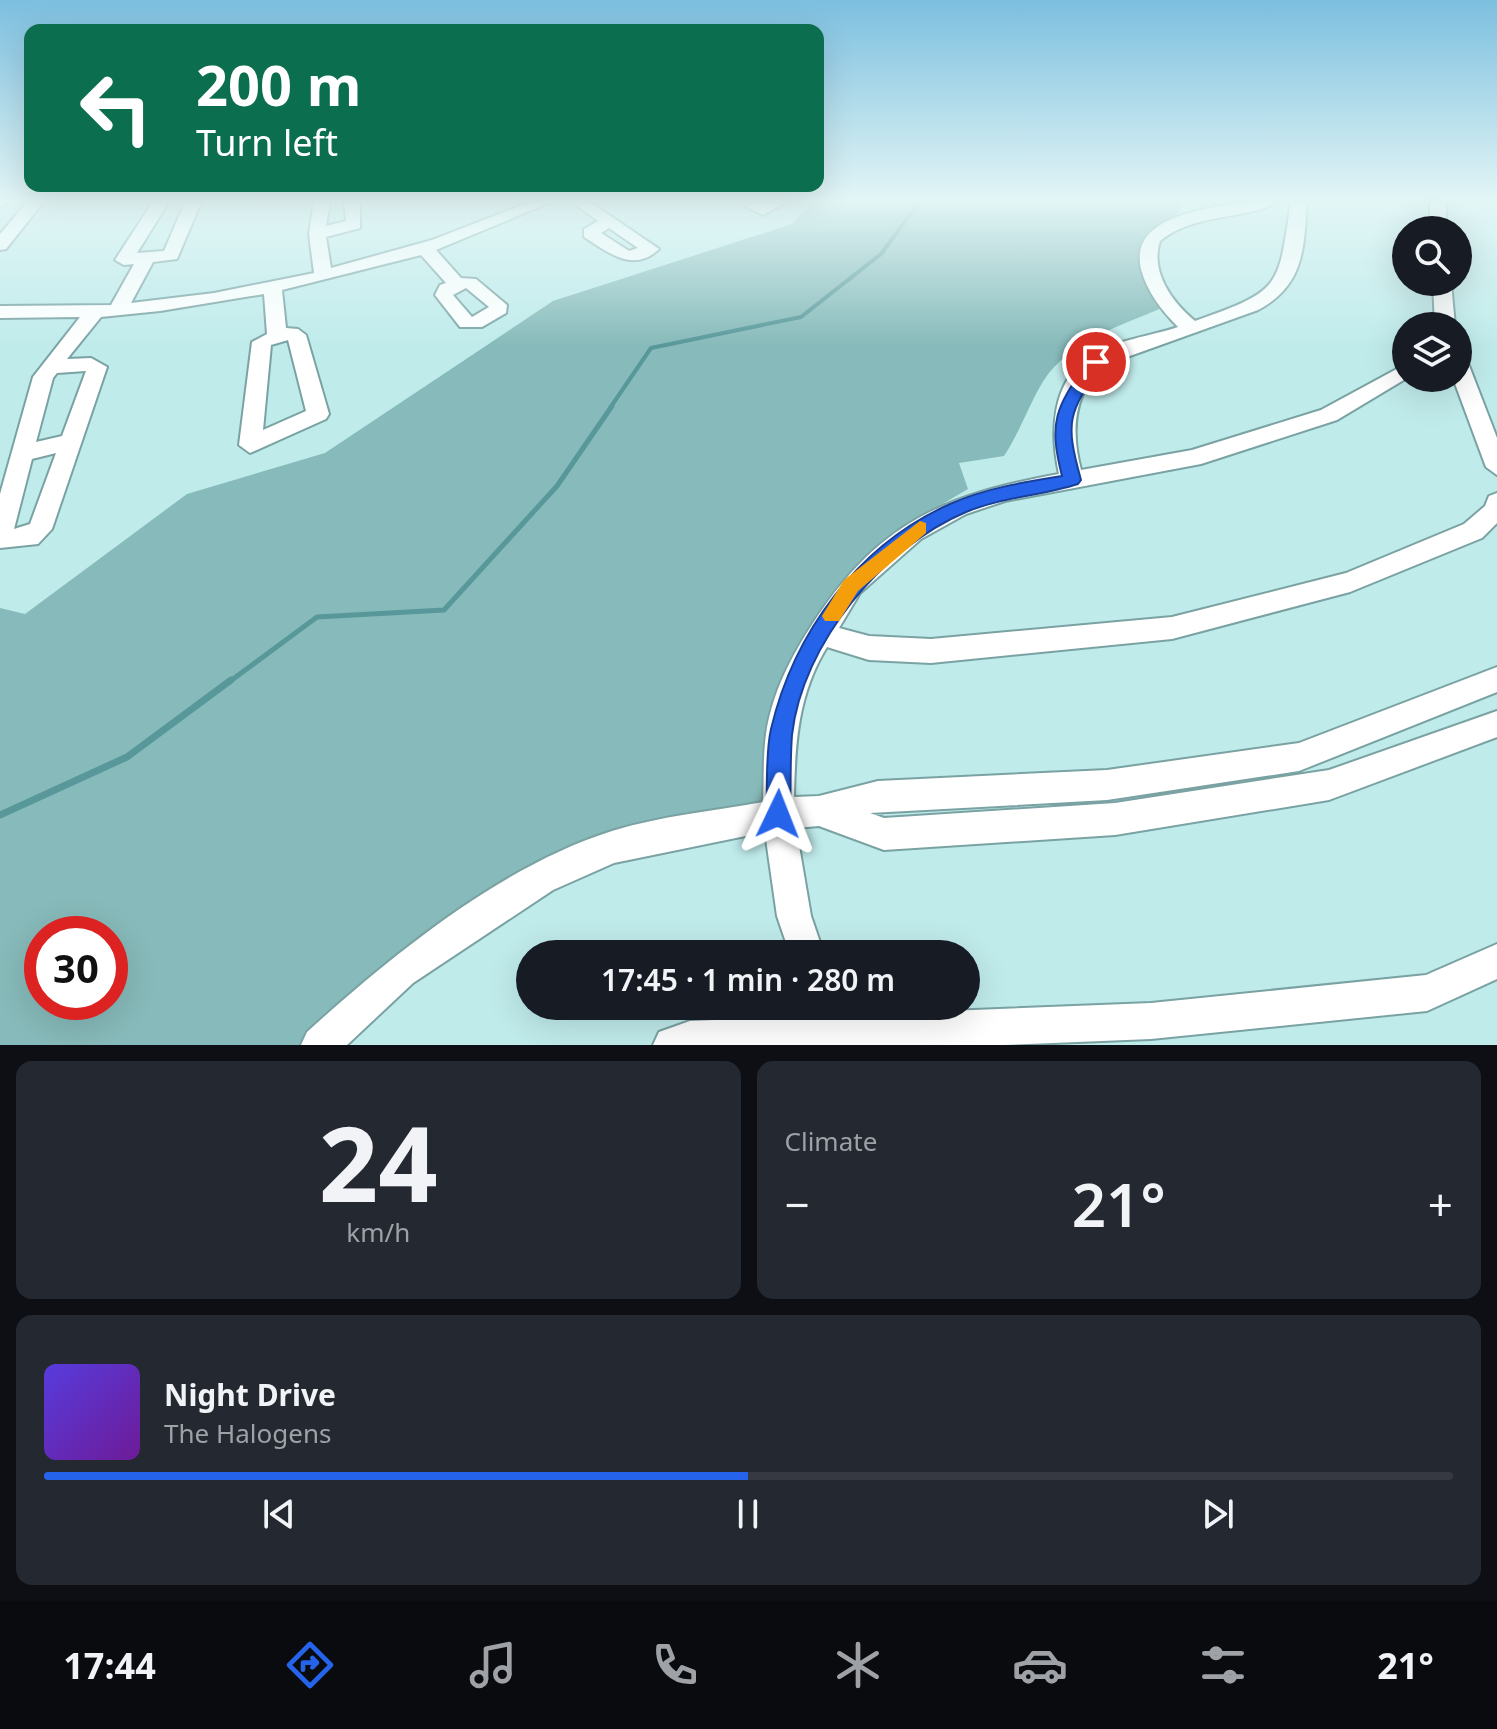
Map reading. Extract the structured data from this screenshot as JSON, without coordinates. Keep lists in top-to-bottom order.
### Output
{
  "page": {
    "turn": ["200 m", "Turn left"],
    "limit": "30",
    "trip": "17:45 · 1 min · 280 m",
    "tile": [
      ["24", "km/h"],
      "Climate"
    ],
    "heat": ["−", "21°", "+"],
    "song": ["Night Drive", "The Halogens"],
    "tabs": ["17:44", "21°"]
  }
}
